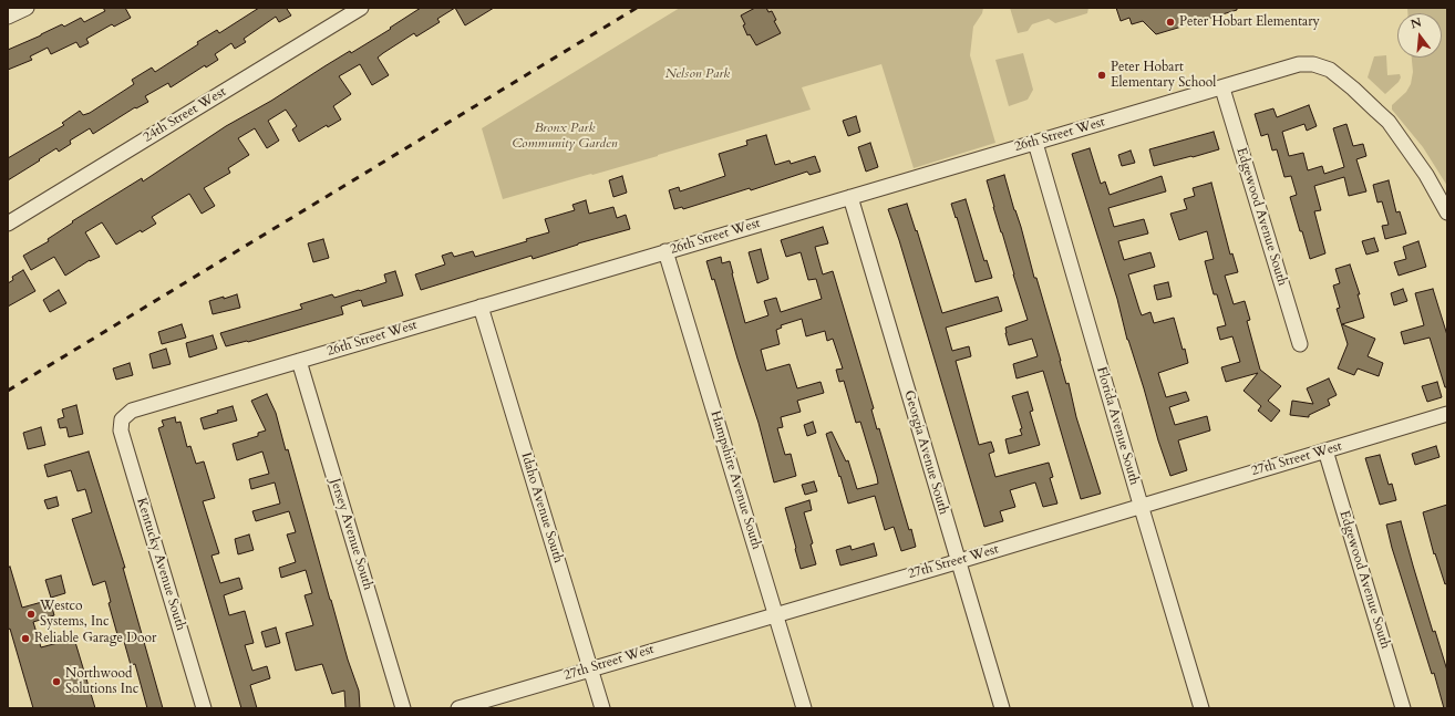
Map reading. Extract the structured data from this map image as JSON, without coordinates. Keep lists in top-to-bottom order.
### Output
{
  "streets": {
    "street": [
      "24th Street West",
      "26th Street West",
      "Edgewood Avenue South",
      "Florida Avenue South",
      "Georgia Avenue South",
      "27th Street West",
      "Hampshire Avenue South",
      "Idaho Avenue South",
      "Jersey Avenue South",
      "Kentucky Avenue South"
    ]
  },
  "crossings": [
    ["26th Street West", "Edgewood Avenue South"],
    ["26th Street West", "Florida Avenue South"],
    ["26th Street West", "Georgia Avenue South"],
    ["26th Street West", "Hampshire Avenue South"],
    ["26th Street West", "Idaho Avenue South"],
    ["26th Street West", "Jersey Avenue South"],
    ["26th Street West", "Kentucky Avenue South"],
    ["Edgewood Avenue South", "27th Street West"],
    ["Florida Avenue South", "27th Street West"],
    ["Georgia Avenue South", "27th Street West"],
    ["27th Street West", "Hampshire Avenue South"],
    ["27th Street West", "Idaho Avenue South"]
  ],
  "parks": ["Nelson Park", "Bronx Park Community Garden"],
  "places": [
    "Peter Hobart Elementary",
    "Peter Hobart Elementary School",
    "Westco Systems, Inc",
    "Reliable Garage Door",
    "Northwood Solutions Inc"
  ],
  "north": "top"
}
